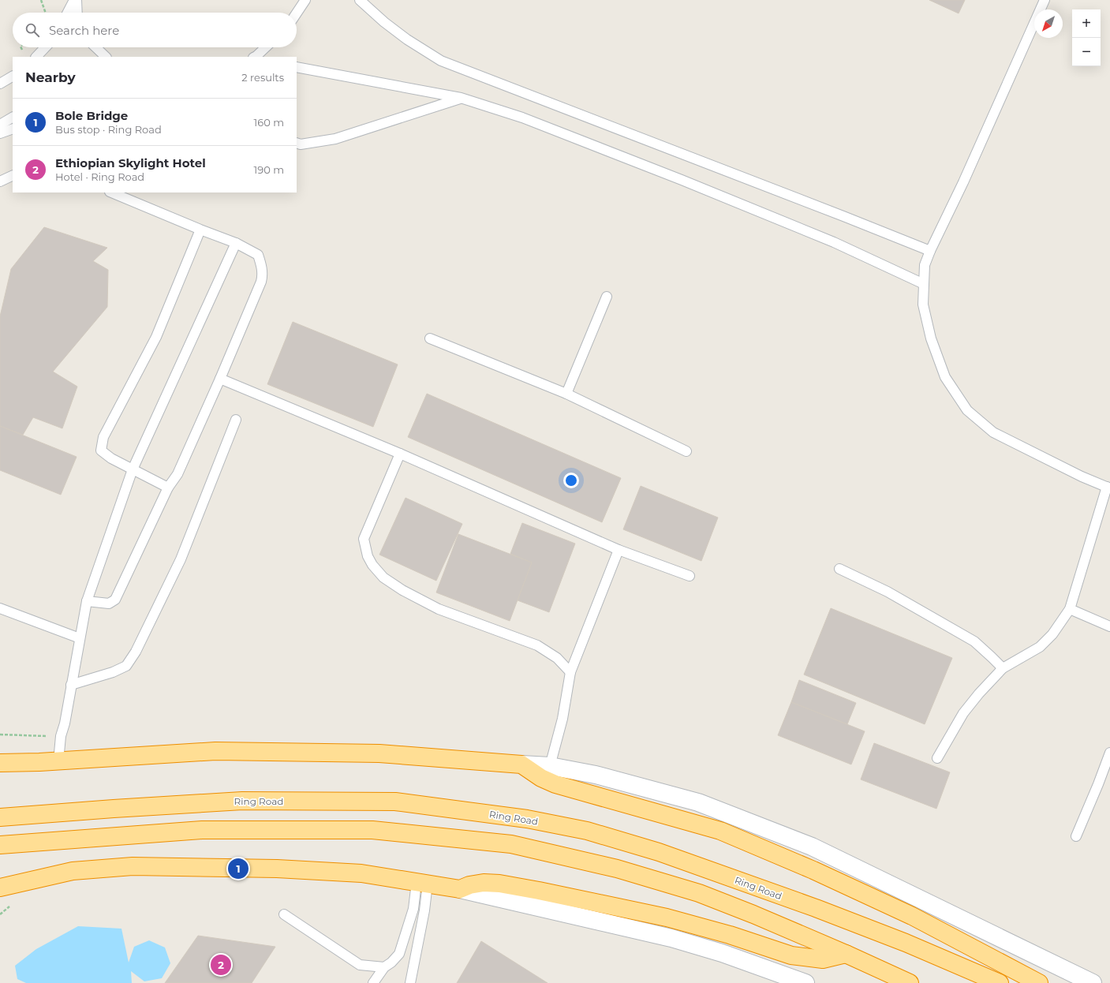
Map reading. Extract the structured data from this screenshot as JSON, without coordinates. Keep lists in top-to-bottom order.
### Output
{
  "streets": {
    "highway": ["Ring Road"]
  },
  "north": "bottom left",
  "page": {
    "map_buttons": ["+", "−"],
    "search": "Search here",
    "heading": ["Nearby", "2 results"],
    "list": [
      {
        "mark": "1",
        "name": "Bole Bridge",
        "note": "Bus stop · Ring Road",
        "value": "160 m"
      },
      {
        "mark": "2",
        "name": "Ethiopian Skylight Hotel",
        "note": "Hotel · Ring Road",
        "value": "190 m"
      }
    ],
    "pins": ["1", "2"]
  }
}
